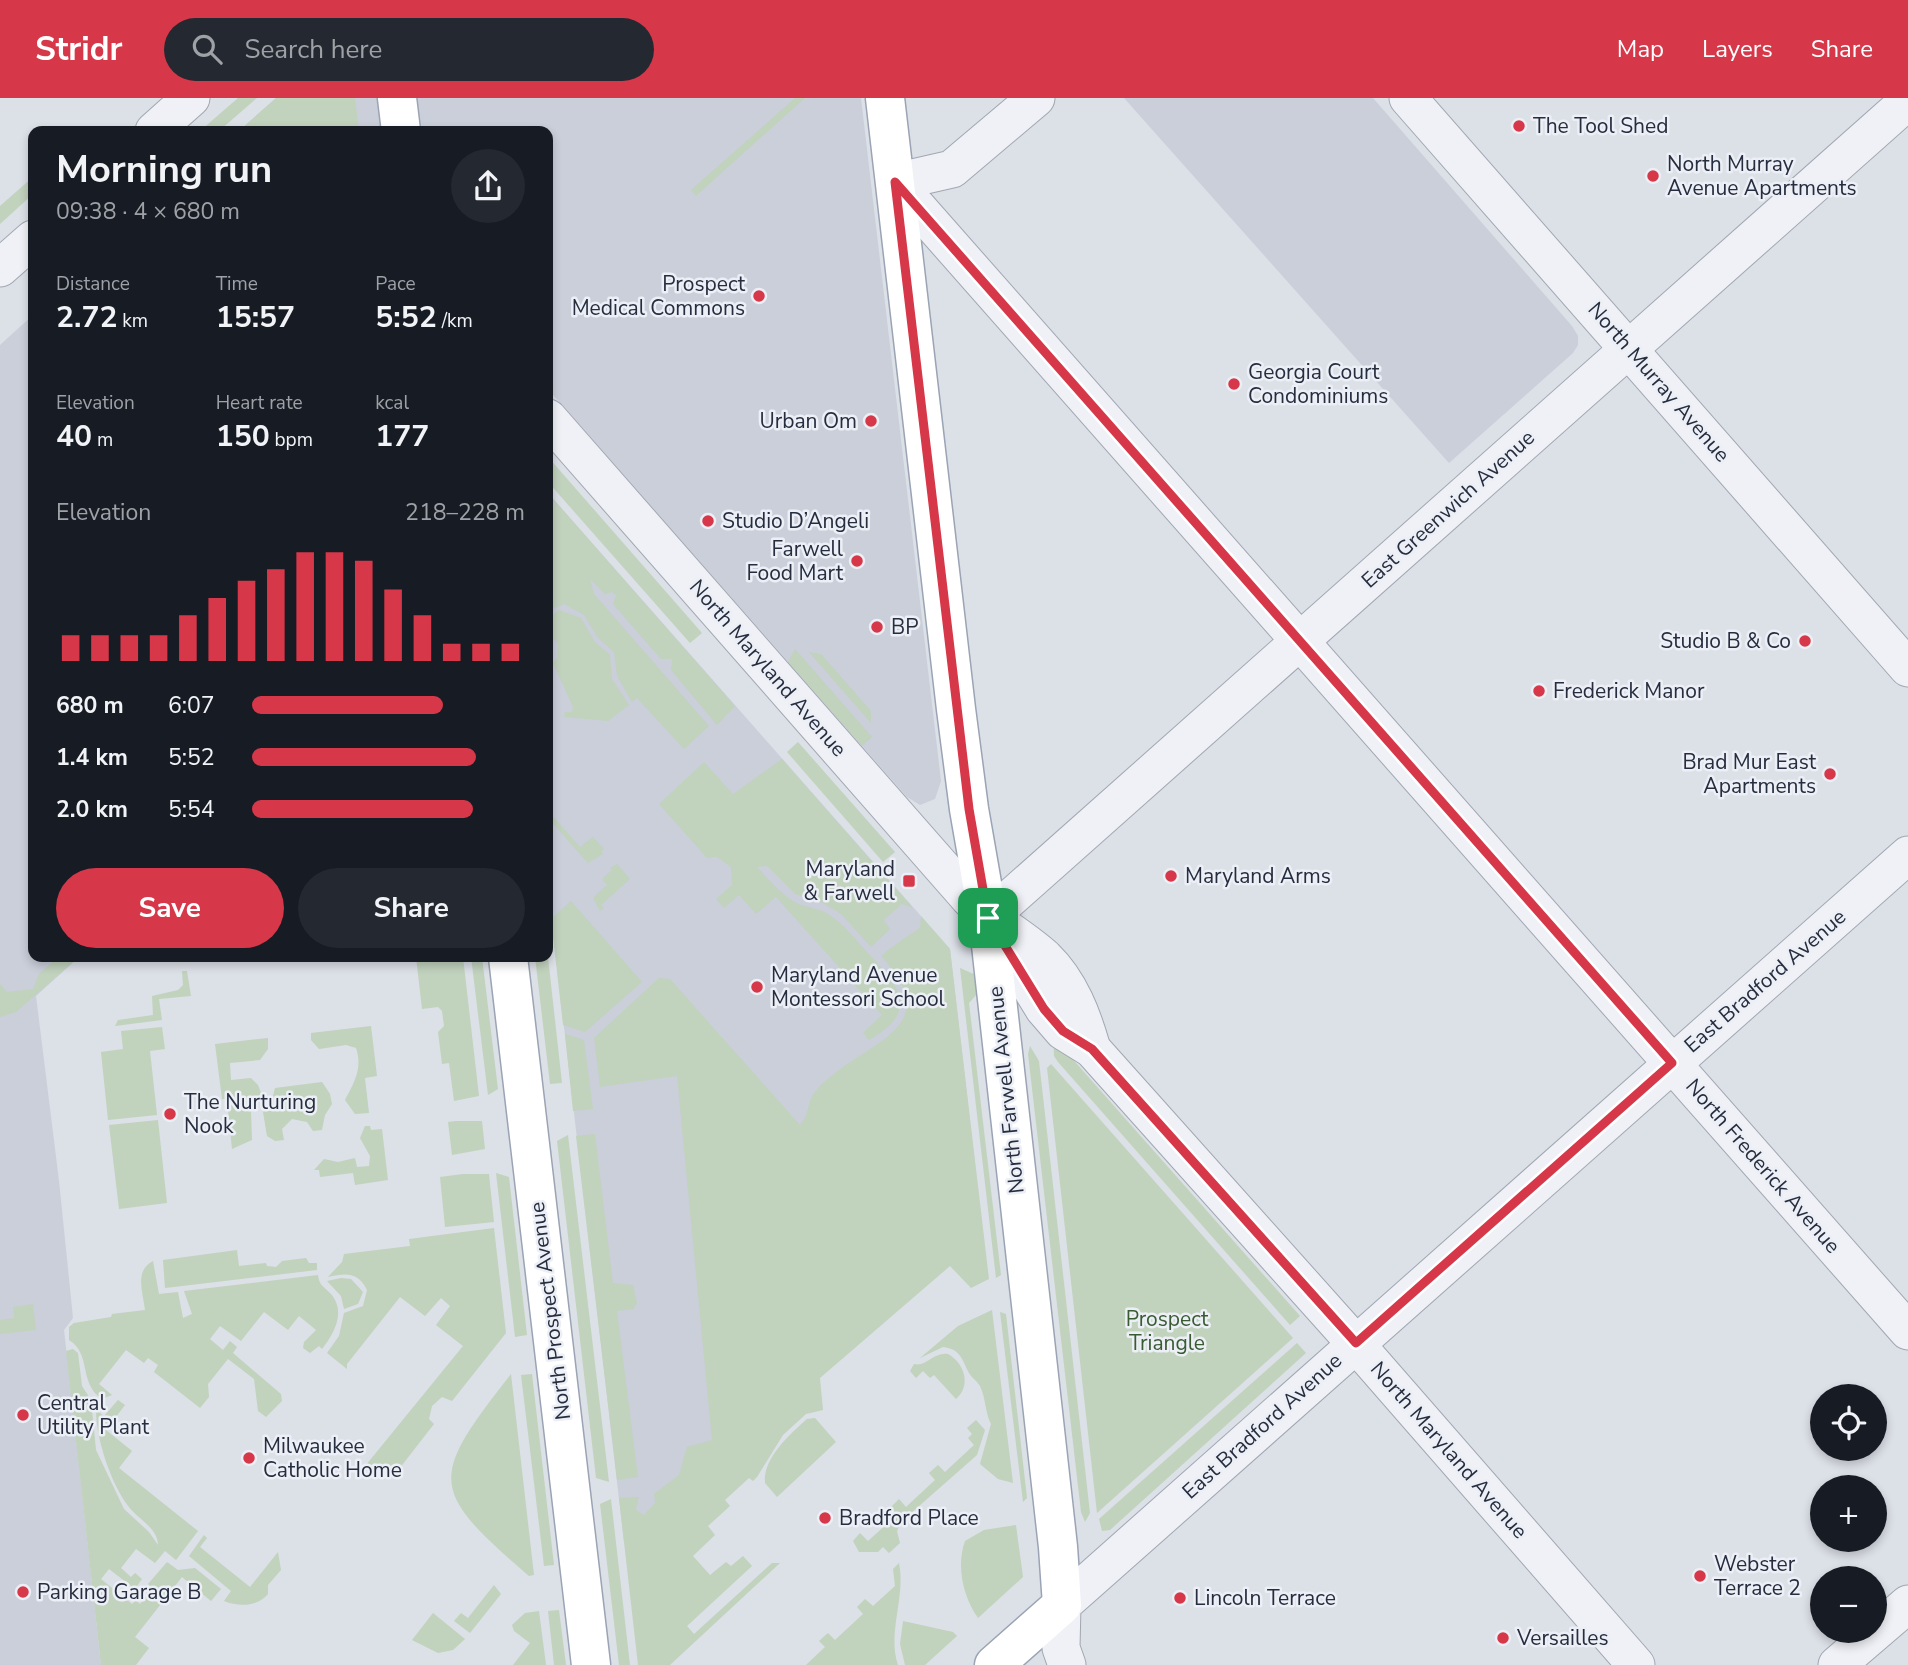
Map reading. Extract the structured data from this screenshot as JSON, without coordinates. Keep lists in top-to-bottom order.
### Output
{
  "streets": {
    "main road": ["East Bradford Avenue", "North Farwell Avenue", "North Prospect Avenue"],
    "street": [
      "North Murray Avenue",
      "East Greenwich Avenue",
      "North Maryland Avenue",
      "North Frederick Avenue"
    ]
  },
  "crossings": [
    ["North Murray Avenue", "East Greenwich Avenue"],
    ["East Greenwich Avenue", "North Maryland Avenue"],
    ["East Greenwich Avenue", "North Farwell Avenue"],
    ["East Greenwich Avenue", "North Frederick Avenue"],
    ["North Maryland Avenue", "East Bradford Avenue"],
    ["North Maryland Avenue", "North Farwell Avenue"],
    ["East Bradford Avenue", "North Farwell Avenue"],
    ["East Bradford Avenue", "North Frederick Avenue"],
    ["North Farwell Avenue", "North Frederick Avenue"]
  ],
  "parks": ["Prospect Triangle"],
  "places": {
    "other": [
      "The Tool Shed",
      "North Murray Avenue Apartments",
      "Prospect Medical Commons",
      "Georgia Court Condominiums",
      "Urban Om",
      "Studio D’Angeli",
      "Farwell Food Mart",
      "BP",
      "Studio B & Co",
      "Frederick Manor",
      "Brad Mur East Apartments",
      "Maryland Arms",
      "Maryland Avenue Montessori School",
      "The Nurturing Nook",
      "Central Utility Plant",
      "Milwaukee Catholic Home",
      "Bradford Place",
      "Webster Terrace 2",
      "Parking Garage B",
      "Lincoln Terrace",
      "Versailles"
    ],
    "transit": ["Maryland & Farwell"]
  },
  "page": {
    "header": "Stridr",
    "search": "Search here",
    "nav": ["Map", "Layers", "Share"],
    "heading": ["Morning run", "09:38 · 4 × 680 m"],
    "stats": [
      ["Distance", "2.72 km"],
      ["Time", "15:57"],
      ["Pace", "5:52 /km"],
      ["Elevation", "40 m"],
      ["Heart rate", "150 bpm"],
      ["kcal", "177"]
    ],
    "chart": ["Elevation", "218–228 m"],
    "list": [
      {
        "name": "680 m",
        "note": "6:07"
      },
      {
        "name": "1.4 km",
        "note": "5:52"
      },
      {
        "name": "2.0 km",
        "note": "5:54"
      }
    ],
    "buttons": ["Save", "Share"],
    "map_buttons": ["+", "−"]
  }
}
